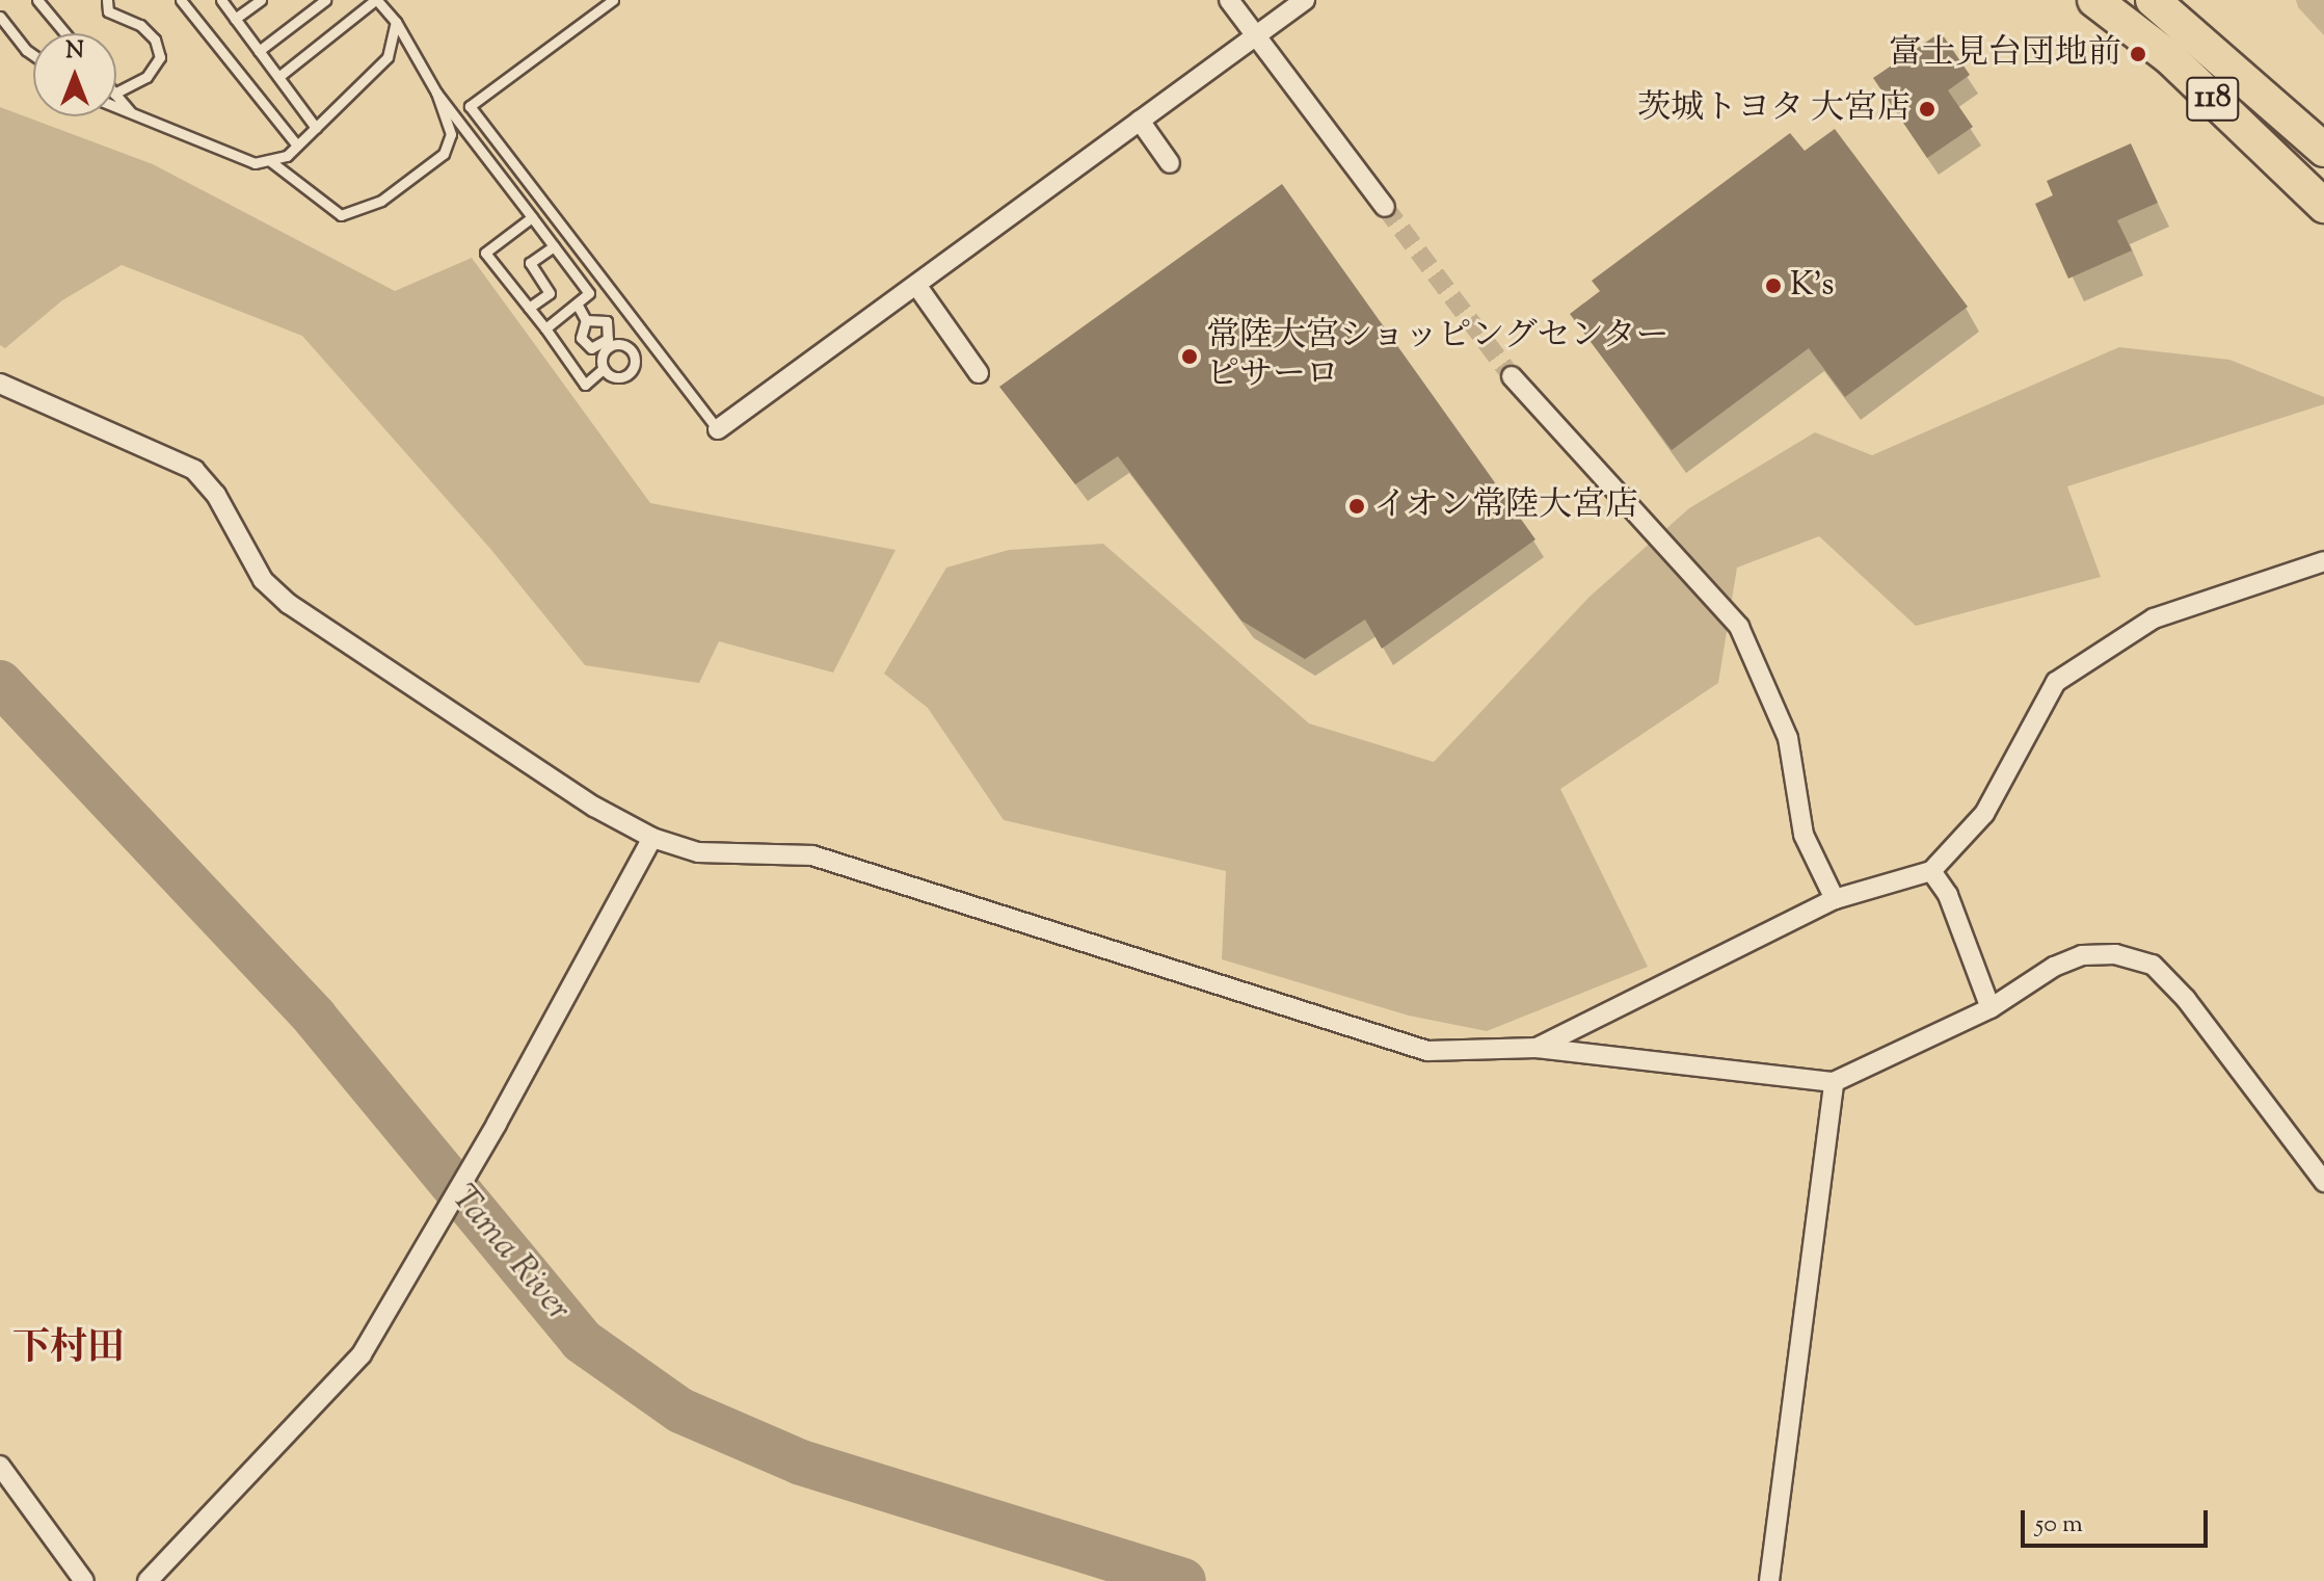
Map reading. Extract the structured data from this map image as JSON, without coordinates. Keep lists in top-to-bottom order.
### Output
{
  "streets": {
    "highway": ["118"]
  },
  "districts": ["下村田"],
  "water": ["Tama River"],
  "places": [
    "富士見台団地前",
    "茨城トヨタ 大宮店",
    "K's",
    "常陸大宮ショッピングセンター ピサーロ",
    "イオン常陸大宮店"
  ],
  "scale_bar": "50 m",
  "north": "top"
}
